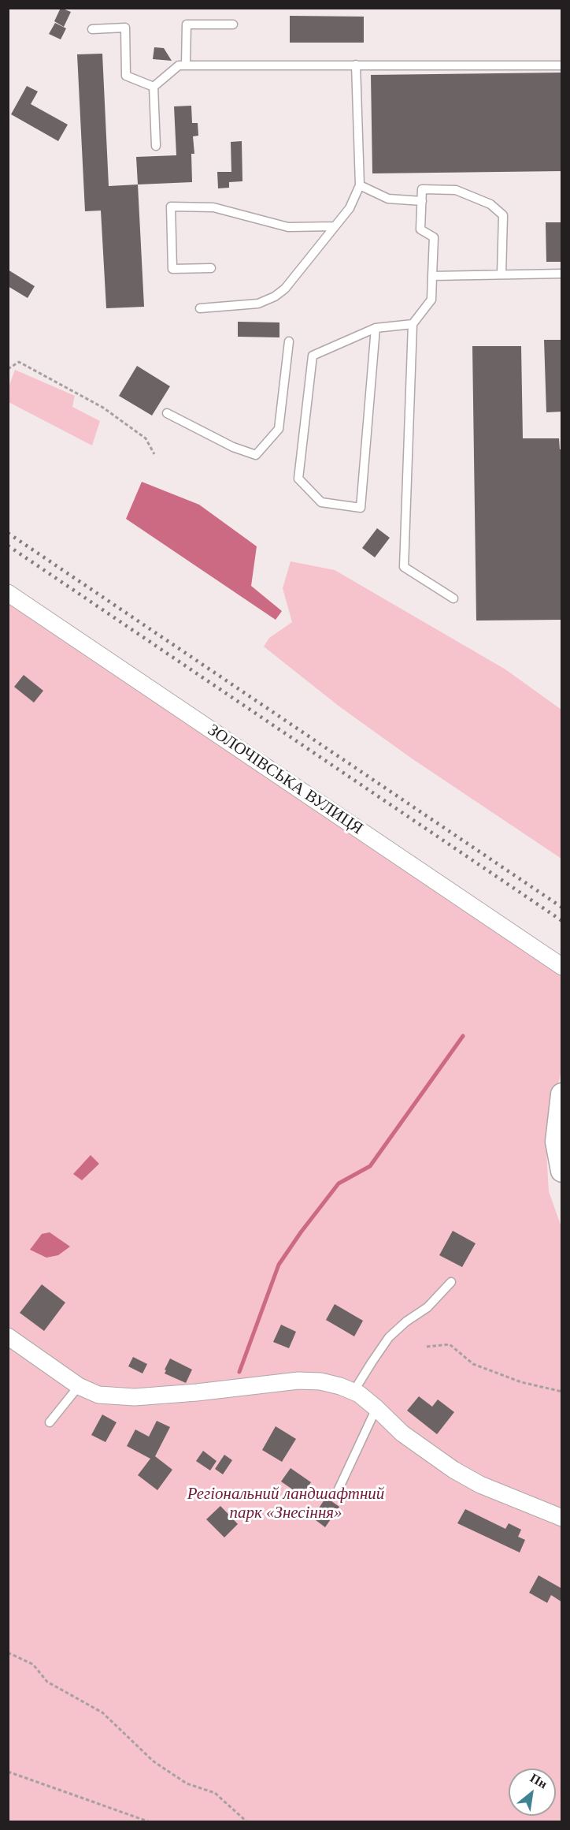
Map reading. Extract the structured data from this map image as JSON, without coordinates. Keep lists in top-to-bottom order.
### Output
{
  "streets": {
    "street": ["ЗОЛОЧІВСЬКА ВУЛИЦЯ"]
  },
  "parks": ["Регіональний ландшафтний парк «Знесіння»"],
  "north": "top right"
}
